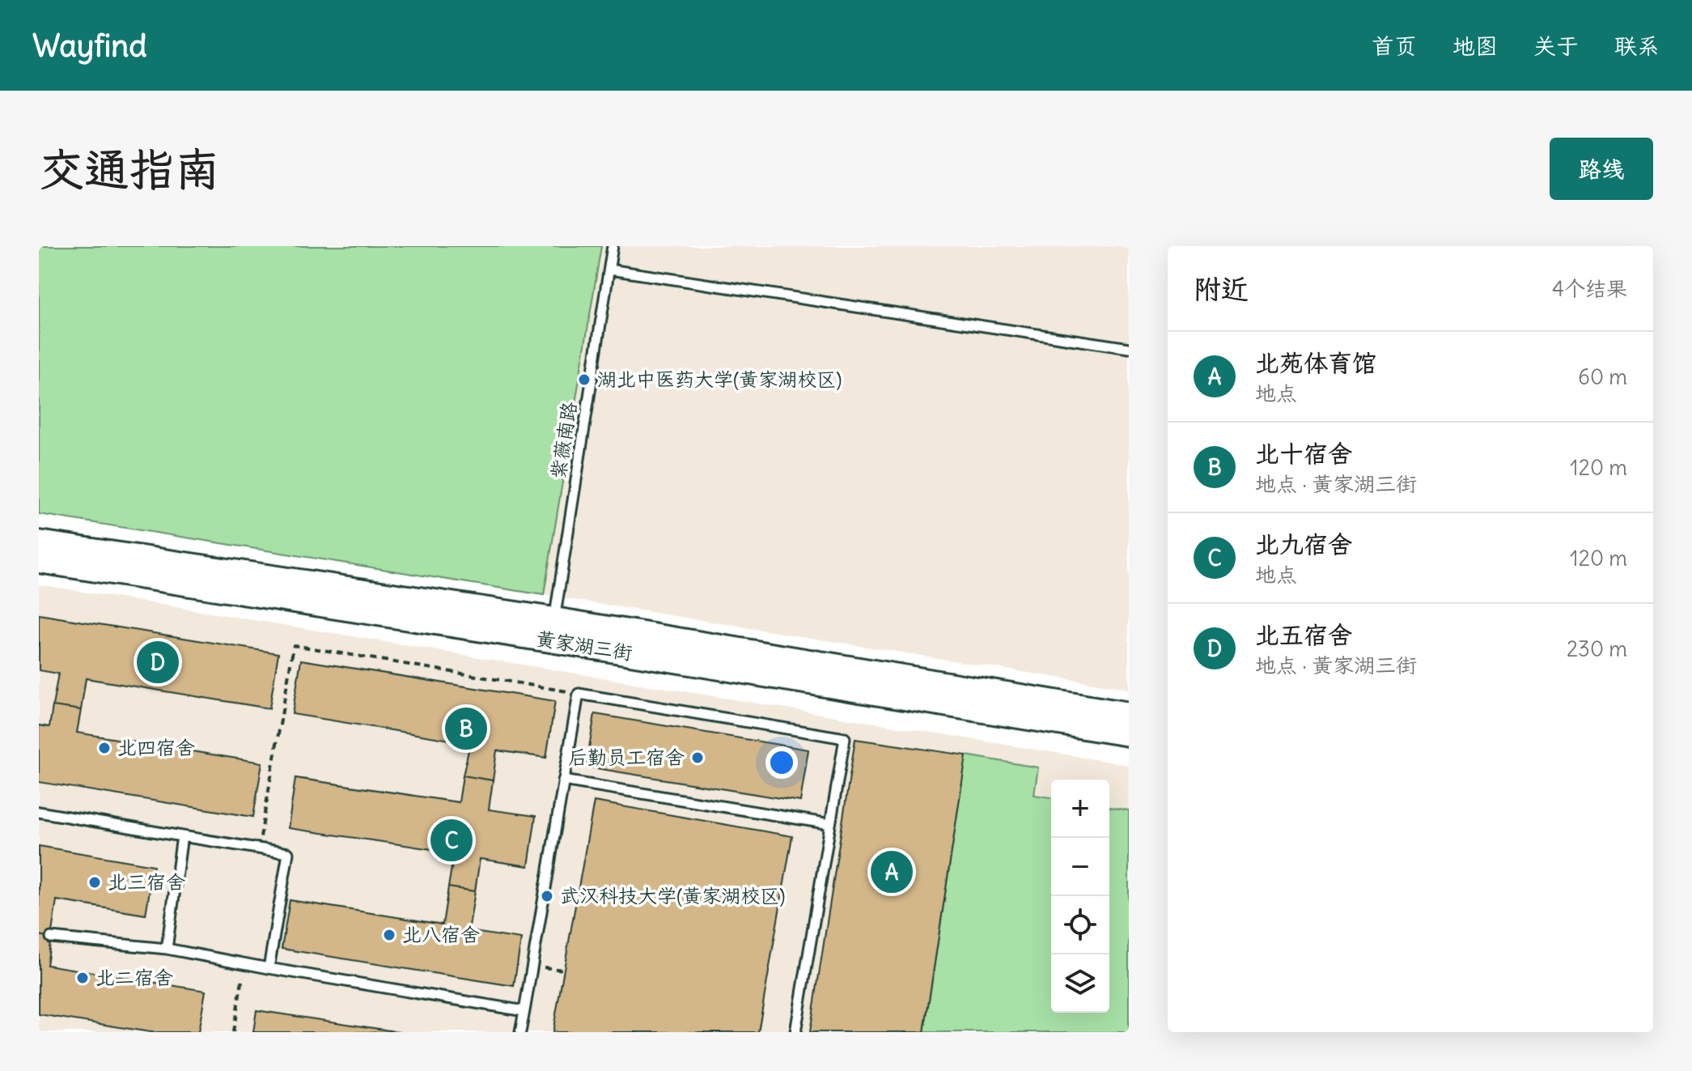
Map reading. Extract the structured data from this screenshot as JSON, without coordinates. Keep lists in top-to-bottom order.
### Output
{
  "streets": {
    "street": ["黄家湖三街"],
    "lane": ["紫薇南路"]
  },
  "crossings": [
    ["紫薇南路", "黄家湖三街"]
  ],
  "places": [
    "湖北中医药大学(黄家湖校区)",
    "北四宿舍",
    "后勤员工宿舍",
    "北三宿舍",
    "武汉科技大学(黄家湖校区)",
    "北八宿舍",
    "北二宿舍"
  ],
  "page": {
    "header": "Wayfind",
    "nav": [
      "首页",
      "地图",
      "关于",
      "联系"
    ],
    "buttons": "路线",
    "title": "交通指南",
    "heading": ["附近", "4个结果"],
    "list": [
      {
        "mark": "A",
        "name": "北苑体育馆",
        "note": "地点",
        "value": "60 m"
      },
      {
        "mark": "B",
        "name": "北十宿舍",
        "note": "地点 · 黄家湖三街",
        "value": "120 m"
      },
      {
        "mark": "C",
        "name": "北九宿舍",
        "note": "地点",
        "value": "120 m"
      },
      {
        "mark": "D",
        "name": "北五宿舍",
        "note": "地点 · 黄家湖三街",
        "value": "230 m"
      }
    ],
    "pins": [
      "D",
      "B",
      "C",
      "A"
    ],
    "map_buttons": ["+", "−"]
  }
}
